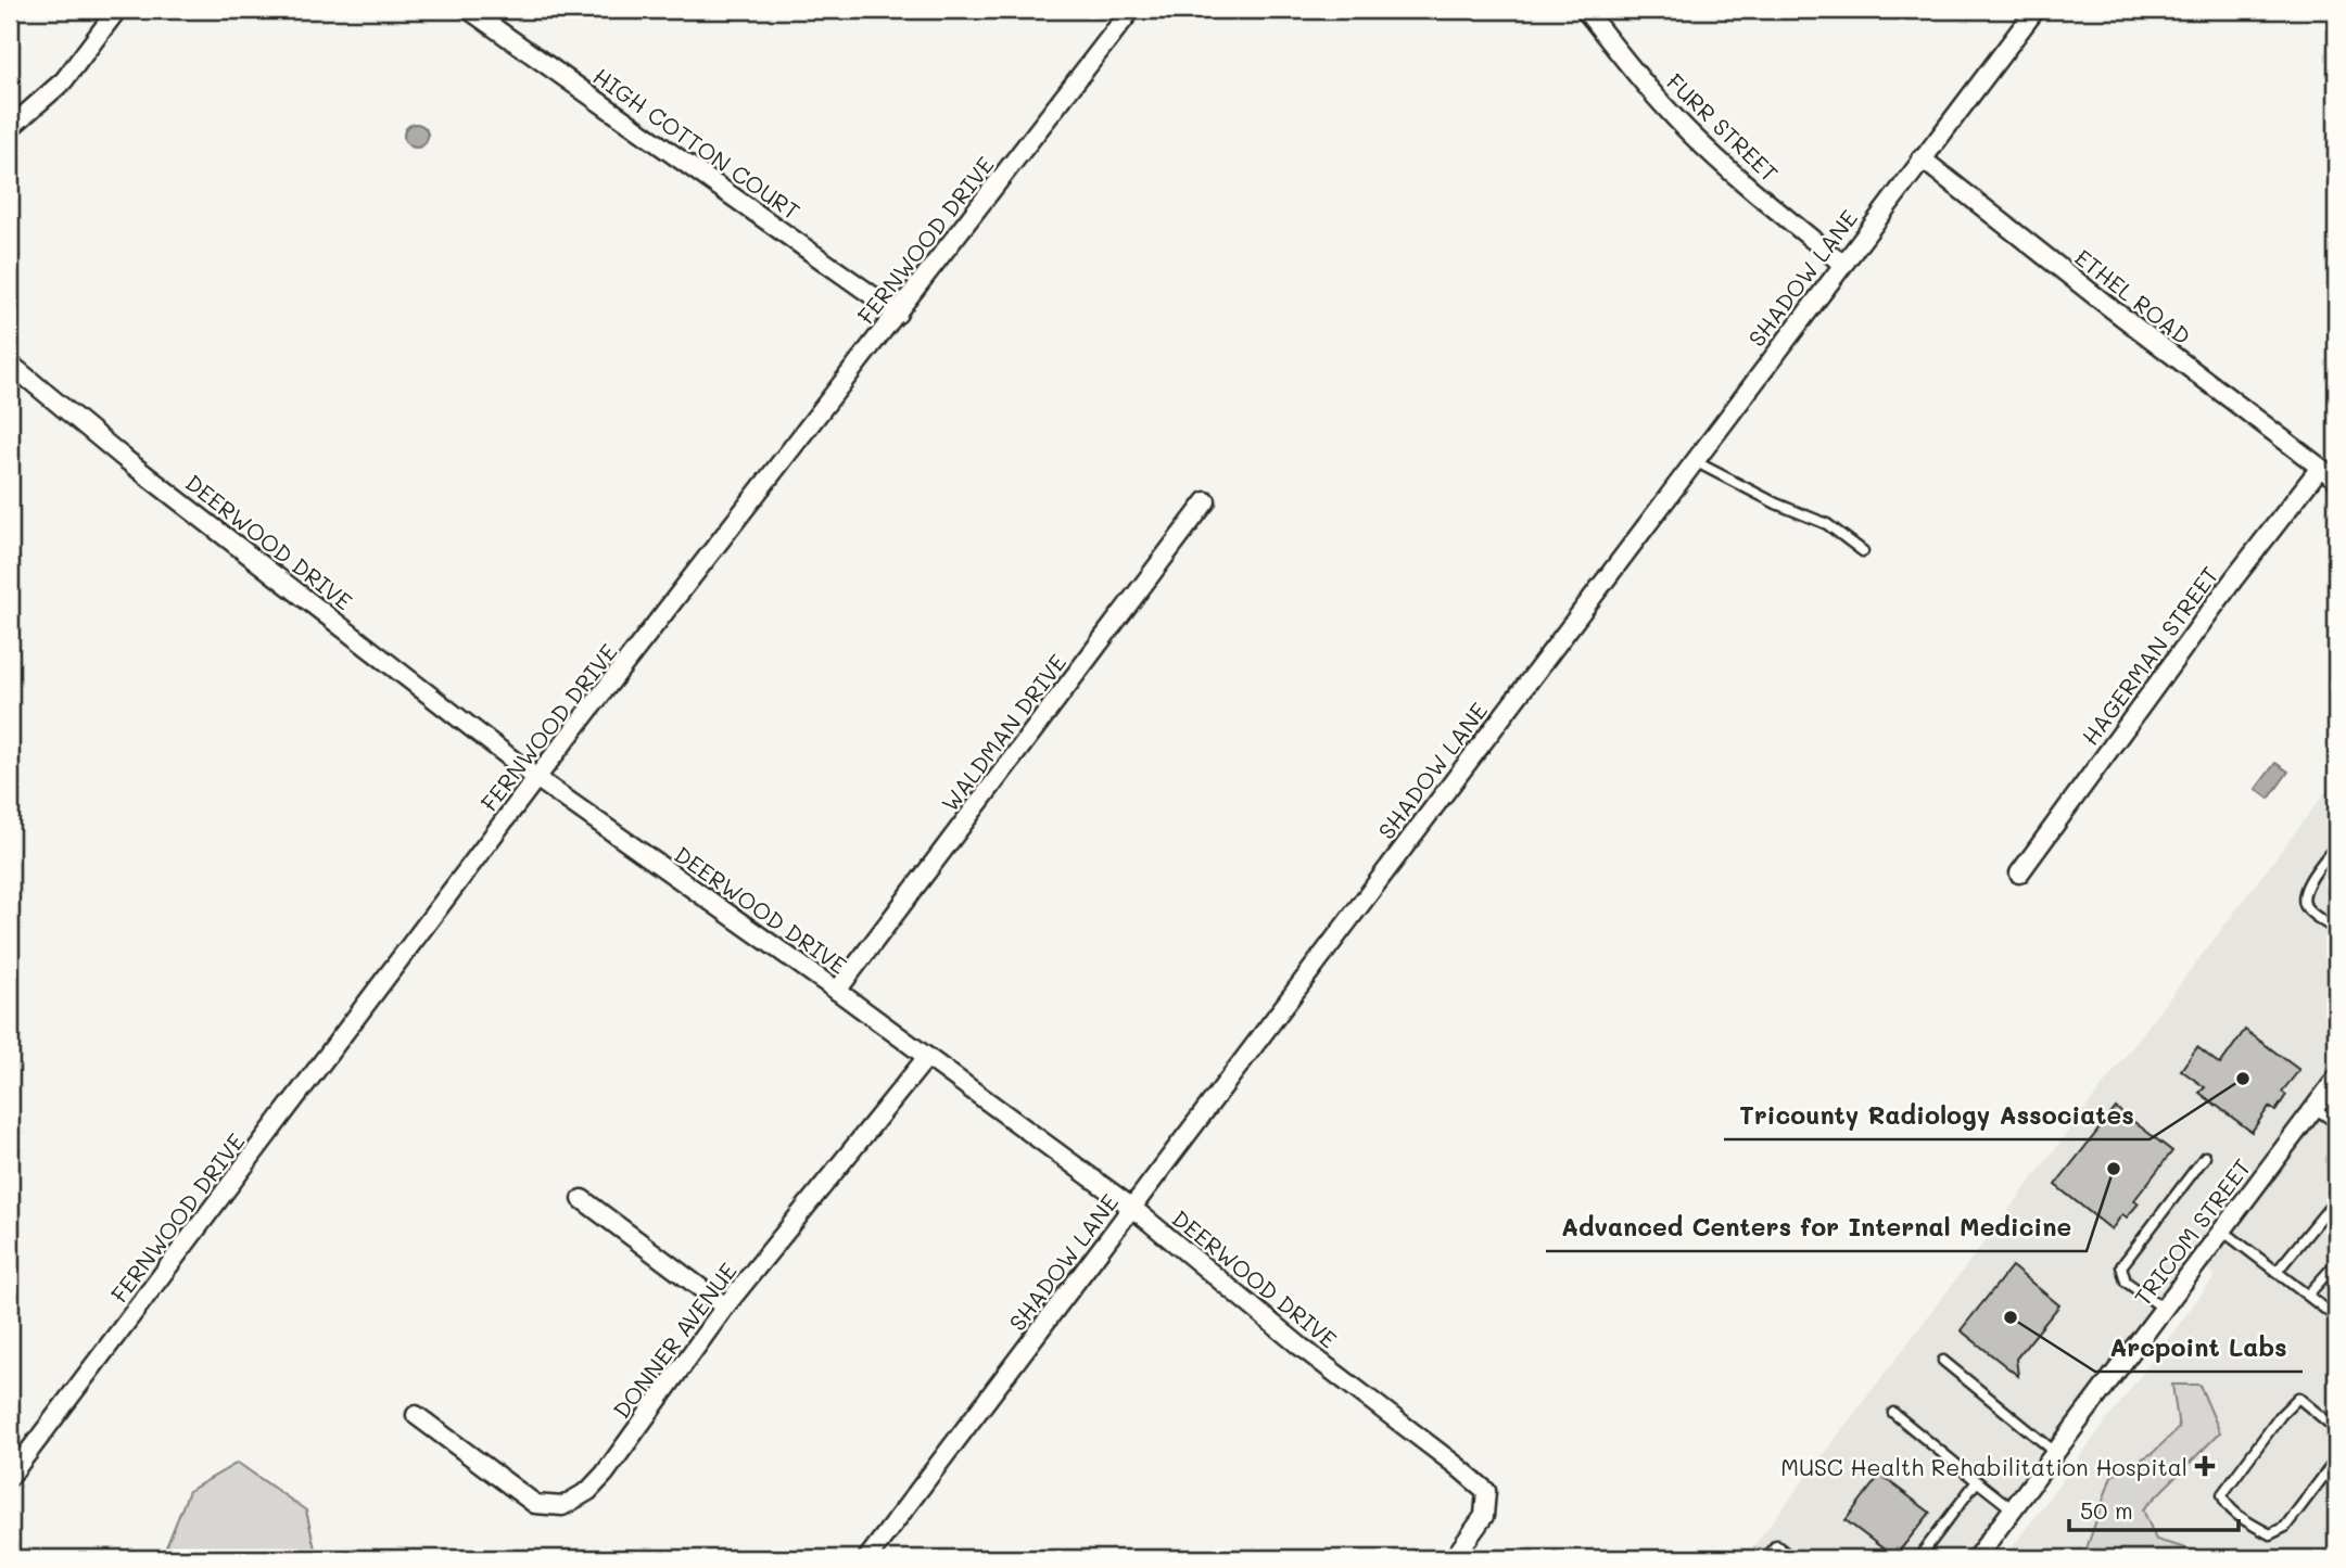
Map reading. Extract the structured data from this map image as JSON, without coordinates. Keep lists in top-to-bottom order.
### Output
{
  "streets": {
    "street": [
      "FURR STREET",
      "HIGH COTTON COURT",
      "FERNWOOD DRIVE",
      "SHADOW LANE",
      "ETHEL ROAD",
      "DEERWOOD DRIVE",
      "HAGERMAN STREET",
      "WALDMAN DRIVE",
      "TRICOM STREET",
      "DONNER AVENUE"
    ]
  },
  "crossings": [
    ["FURR STREET", "SHADOW LANE"],
    ["HIGH COTTON COURT", "FERNWOOD DRIVE"],
    ["FERNWOOD DRIVE", "DEERWOOD DRIVE"],
    ["SHADOW LANE", "ETHEL ROAD"],
    ["SHADOW LANE", "DEERWOOD DRIVE"],
    ["ETHEL ROAD", "HAGERMAN STREET"],
    ["DEERWOOD DRIVE", "WALDMAN DRIVE"],
    ["DEERWOOD DRIVE", "DONNER AVENUE"]
  ],
  "places": {
    "other": ["Tricounty Radiology Associates", "Advanced Centers for Internal Medicine", "Arcpoint Labs"],
    "health": ["MUSC Health Rehabilitation Hospital"]
  },
  "scale_bar": "50 m"
}
